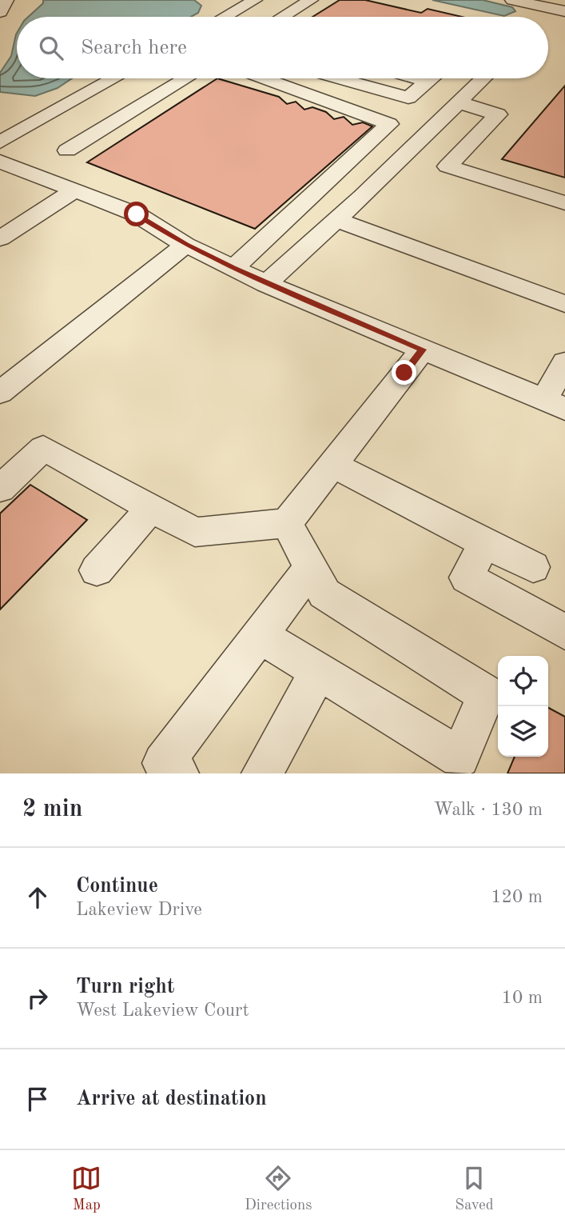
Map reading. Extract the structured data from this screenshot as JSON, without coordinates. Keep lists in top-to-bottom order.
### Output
{
  "page": {
    "search": "Search here",
    "heading": ["2 min", "Walk · 130 m"],
    "list": [
      ["Continue", "Lakeview Drive", "120 m"],
      ["Turn right", "West Lakeview Court", "10 m"],
      "Arrive at destination"
    ],
    "nav": ["Map", "Directions", "Saved"]
  }
}
